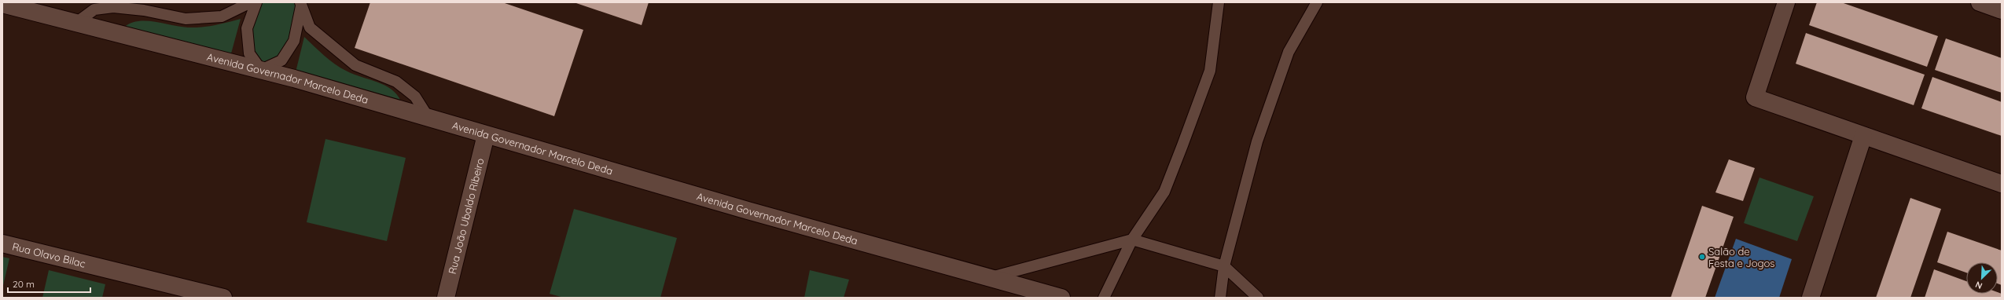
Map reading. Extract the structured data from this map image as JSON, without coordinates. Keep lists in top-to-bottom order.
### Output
{
  "streets": {
    "street": ["Avenida Governador Marcelo Deda", "Rua João Ubaldo Ribeiro", "Rua Olavo Bilac"]
  },
  "crossings": [
    ["Avenida Governador Marcelo Deda", "Rua João Ubaldo Ribeiro"]
  ],
  "places": ["Salão de Festa e Jogos"],
  "scale_bar": "20 m",
  "north": "bottom left"
}
